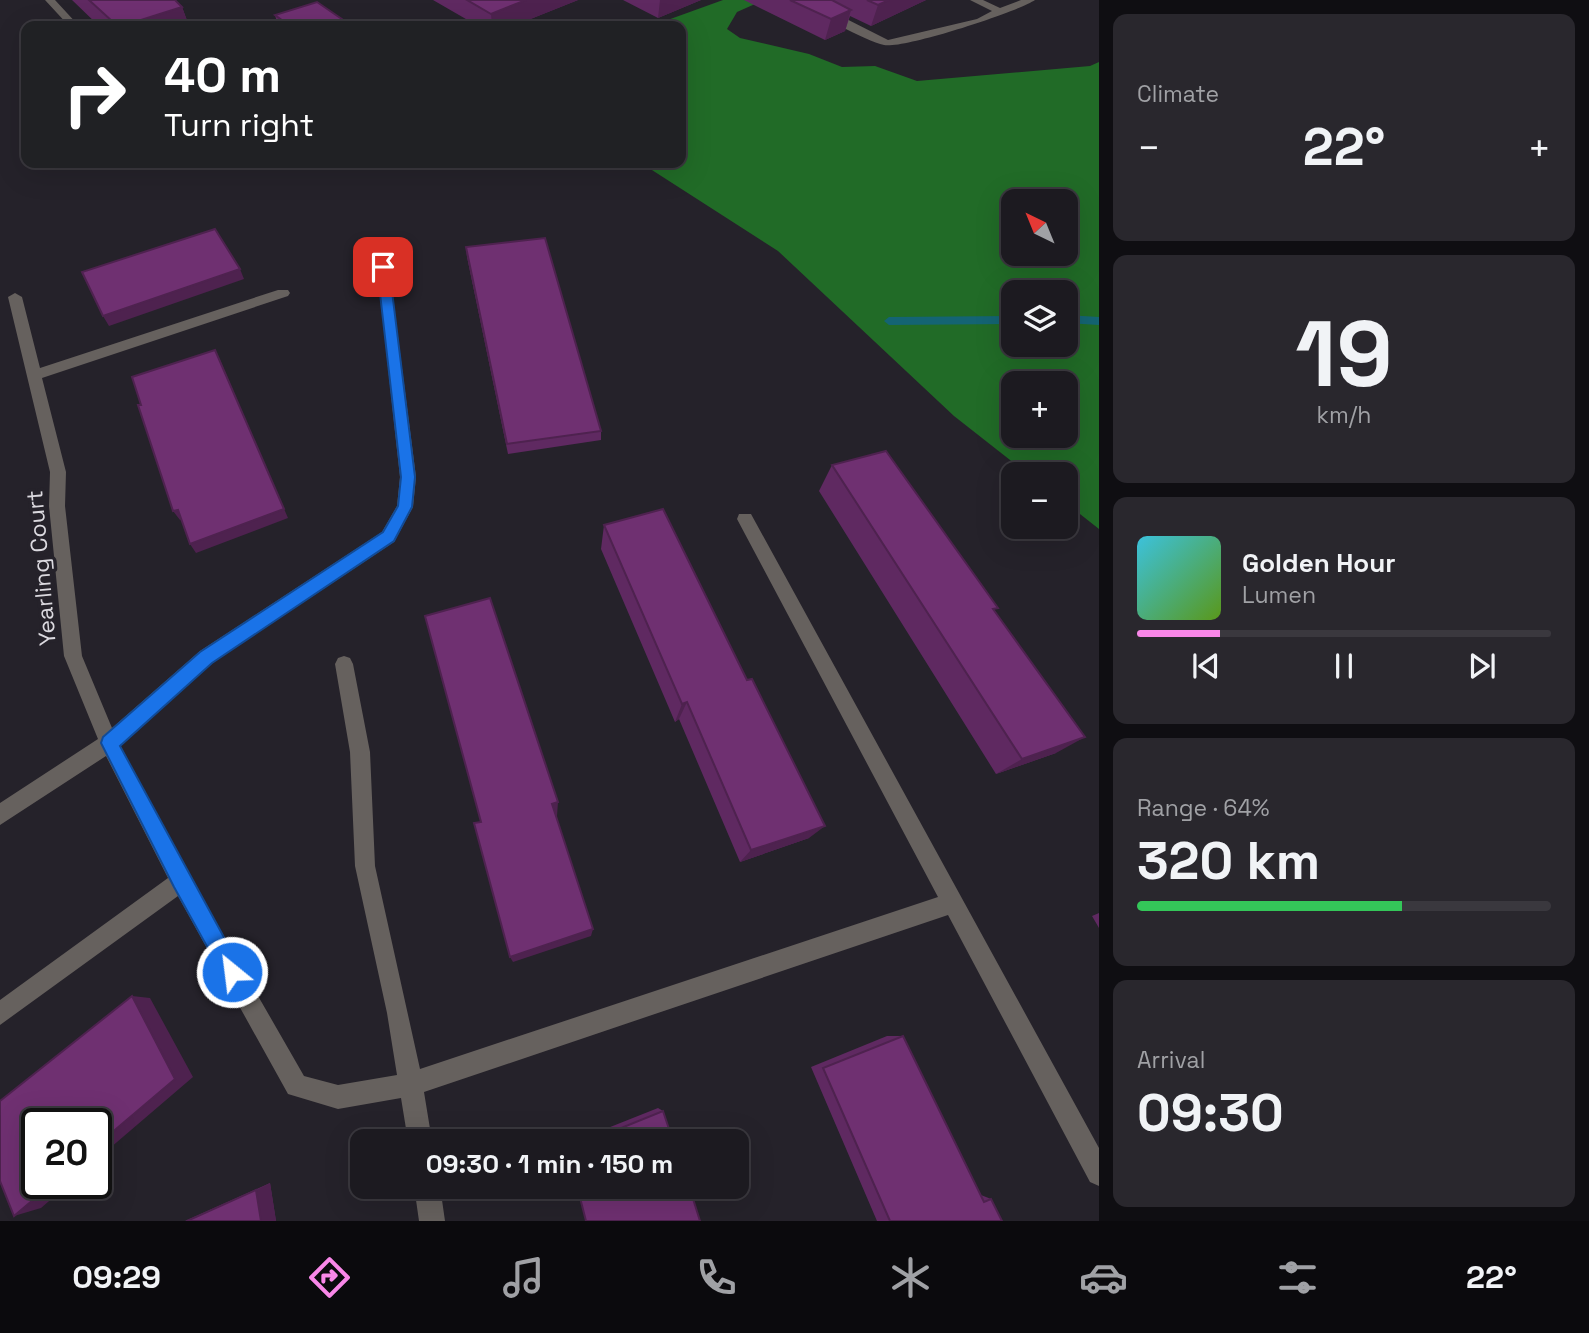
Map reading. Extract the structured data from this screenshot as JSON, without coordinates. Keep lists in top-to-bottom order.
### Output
{
  "streets": {
    "street": ["Yearling Court"]
  },
  "north": "top left",
  "page": {
    "tile": [
      "Climate",
      ["19", "km/h"],
      ["Range · 64%", "320 km"],
      ["Arrival", "09:30"]
    ],
    "turn": ["40 m", "Turn right"],
    "heat": ["−", "22°", "+"],
    "map_buttons": ["+", "−"],
    "song": ["Golden Hour", "Lumen"],
    "limit": "20",
    "trip": "09:30 · 1 min · 150 m",
    "tabs": ["09:29", "22°"]
  }
}
